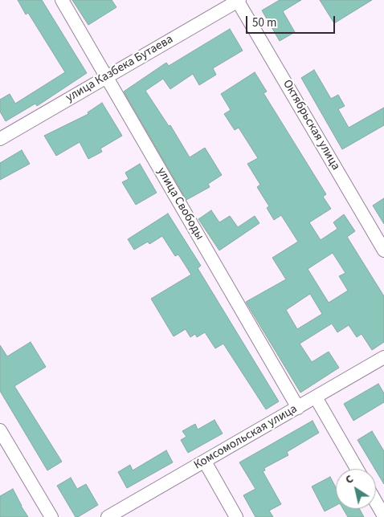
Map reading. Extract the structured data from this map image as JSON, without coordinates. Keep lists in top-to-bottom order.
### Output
{
  "streets": {
    "street": [
      "улица Казбека Бутаева",
      "Октябрьская улица",
      "улица Свободы",
      "Комсомольская улица"
    ]
  },
  "crossings": [
    ["улица Казбека Бутаева", "Октябрьская улица"],
    ["улица Казбека Бутаева", "улица Свободы"],
    ["улица Свободы", "Комсомольская улица"]
  ],
  "scale_bar": "50 m",
  "north": "top left"
}
